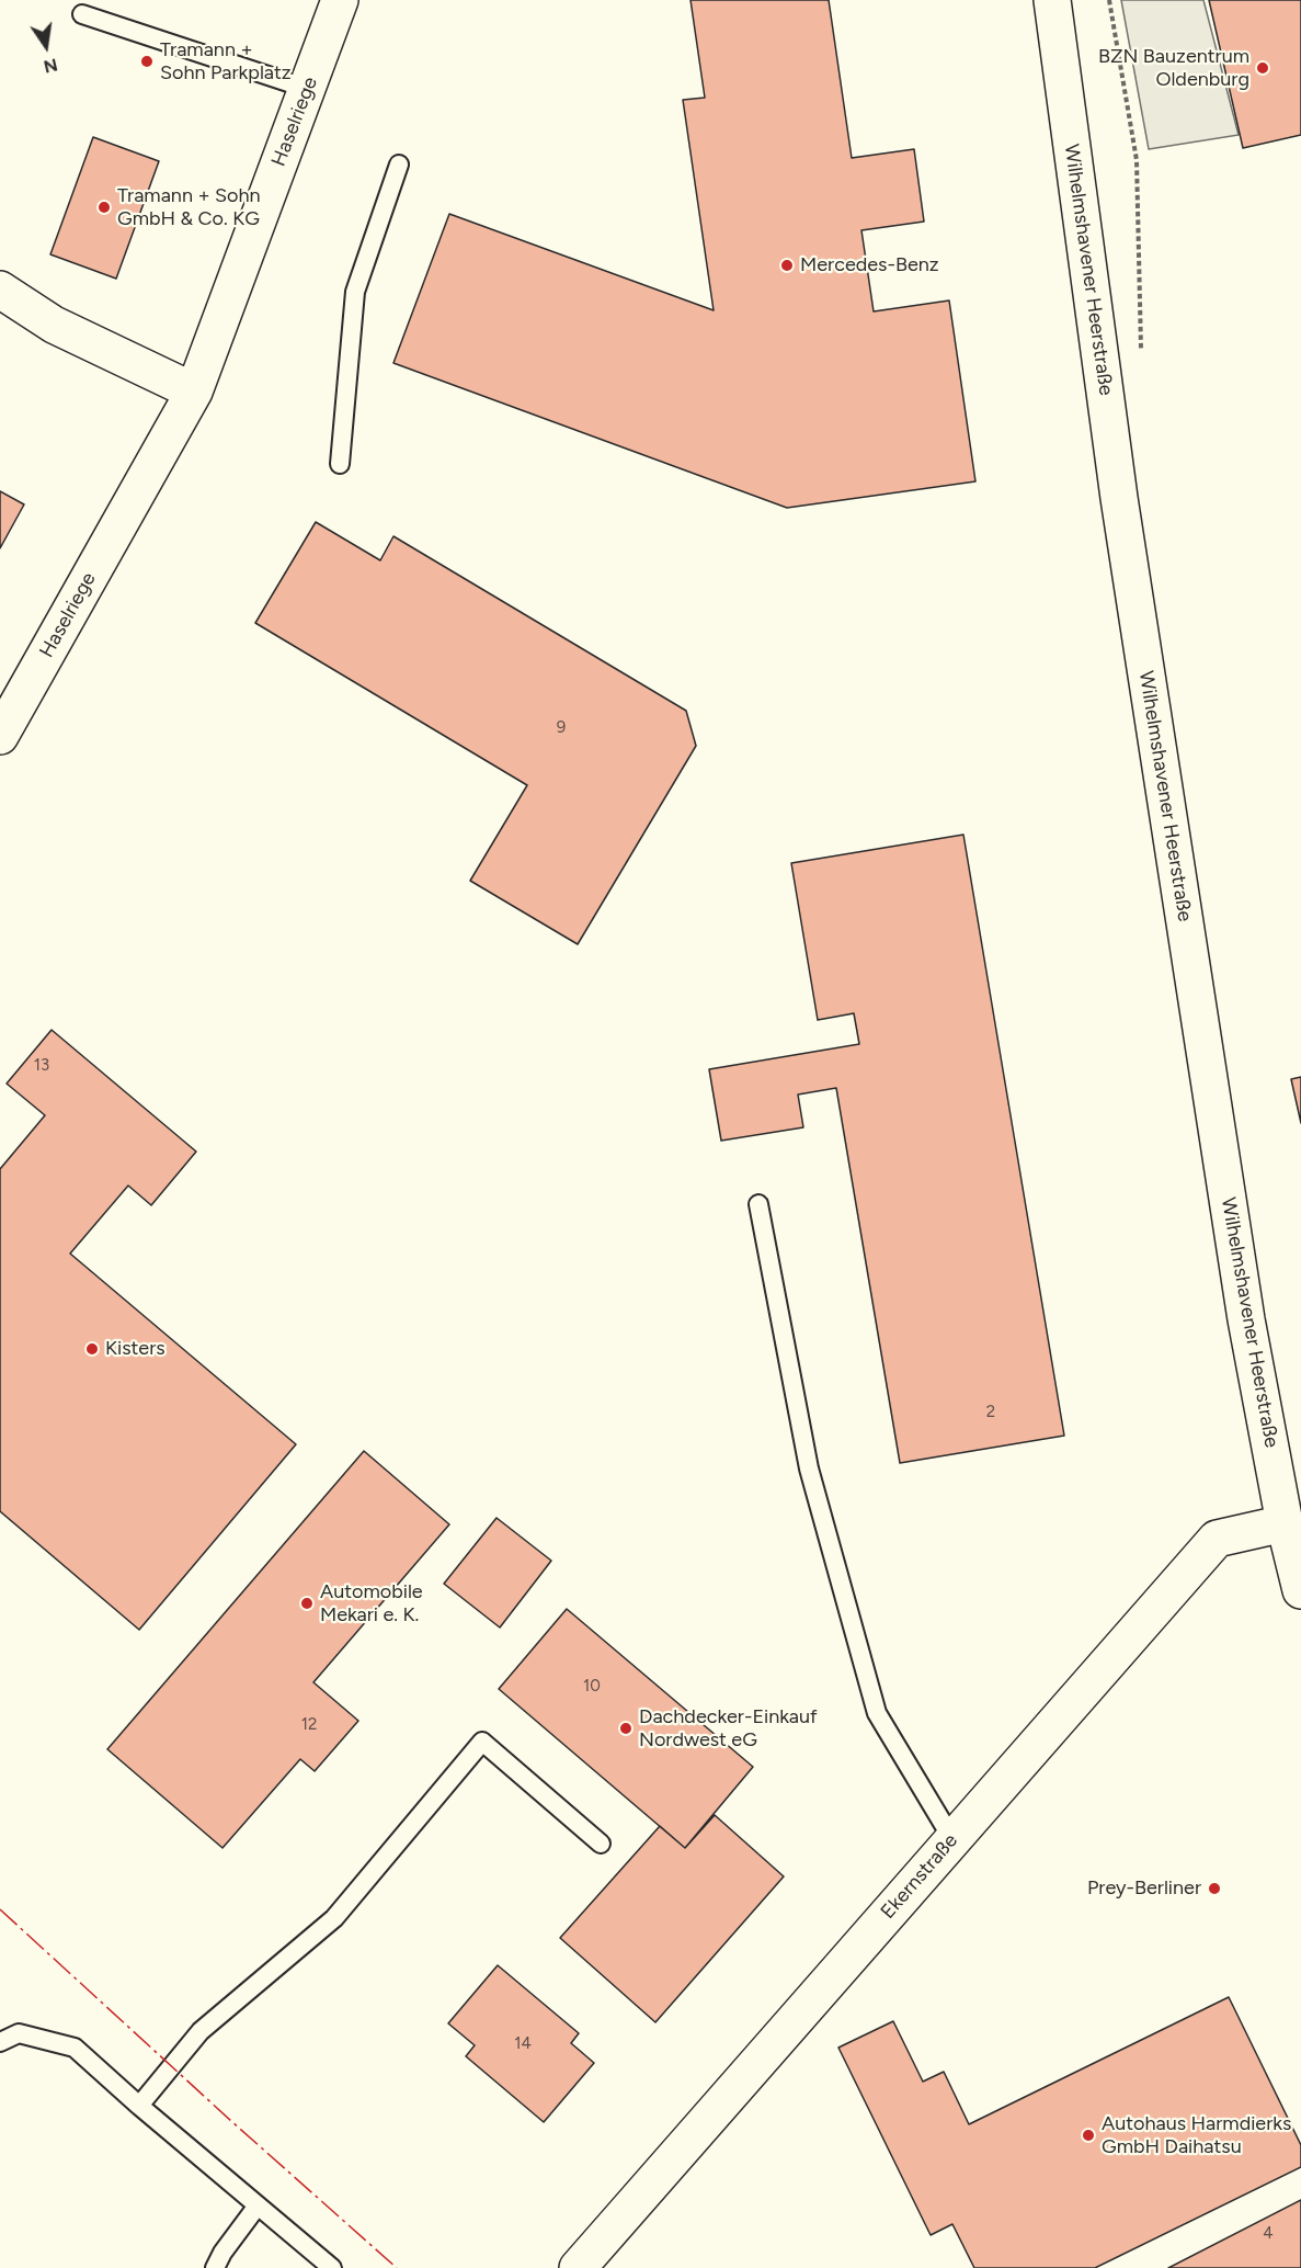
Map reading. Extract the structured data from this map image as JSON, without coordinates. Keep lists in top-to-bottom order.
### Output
{
  "streets": {
    "street": ["Haselriege", "Wilhelmshavener Heerstraße", "Ekernstraße"]
  },
  "crossings": [
    ["Wilhelmshavener Heerstraße", "Ekernstraße"]
  ],
  "places": [
    "Tramann + Sohn Parkplatz",
    "BZN Bauzentrum Oldenburg",
    "Tramann + Sohn GmbH & Co. KG",
    "Mercedes-Benz",
    "Kisters",
    "Automobile Mekari e. K.",
    "Dachdecker-Einkauf Nordwest eG",
    "Prey-Berliner",
    "Autohaus Harmdierks GmbH Daihatsu"
  ],
  "house_numbers": [
    "9",
    "13",
    "2",
    "10",
    "12",
    "14",
    "4"
  ],
  "north": "bottom"
}
